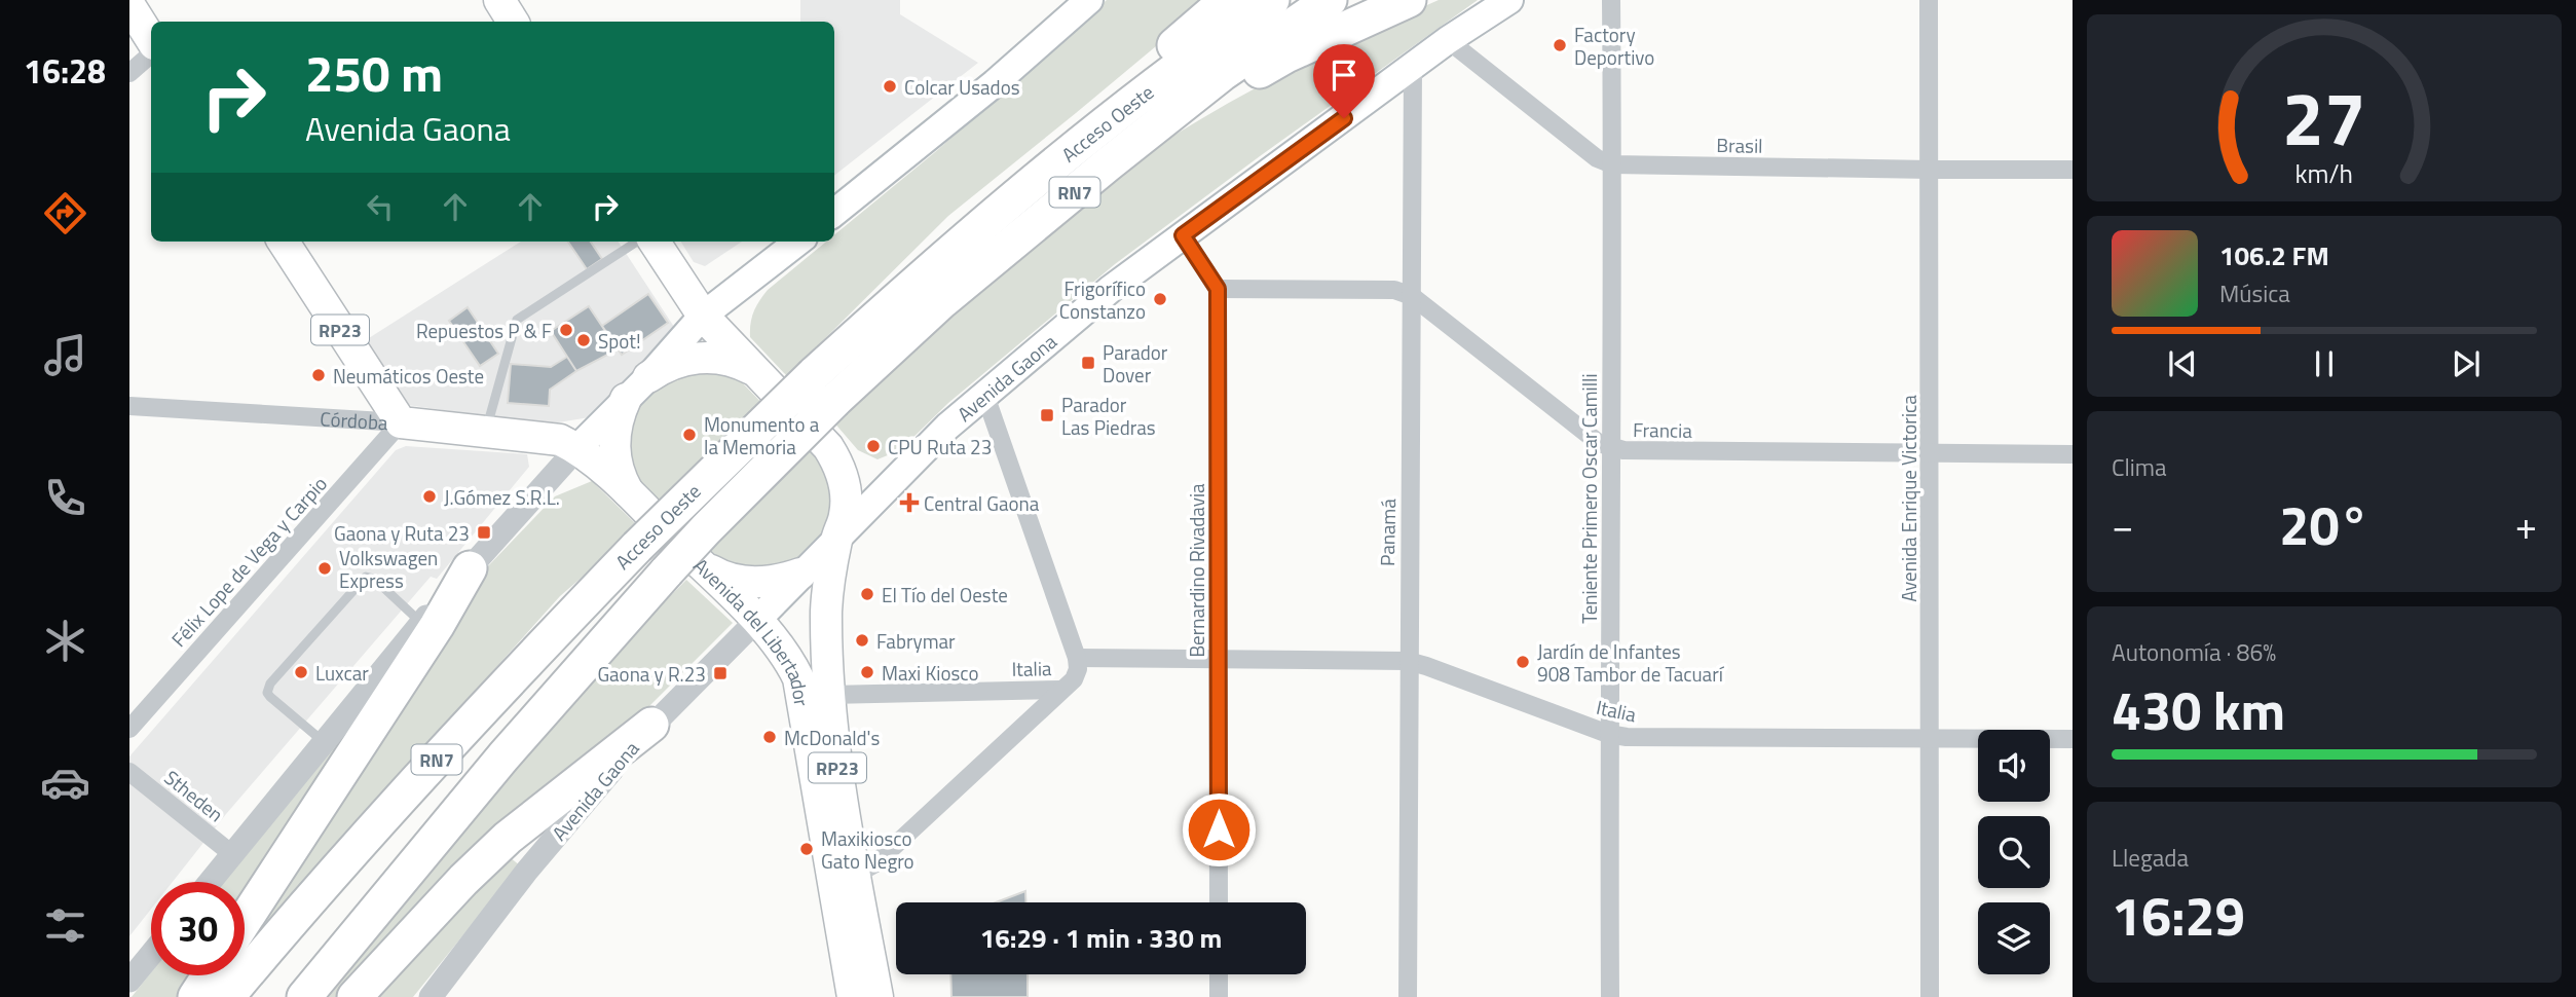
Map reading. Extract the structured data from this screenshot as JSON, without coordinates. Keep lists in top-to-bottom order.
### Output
{
  "streets": {
    "highway": ["Acceso Oeste", "RN7"],
    "main road": [
      "RP23",
      "Avenida Gaona",
      "Córdoba",
      "Avenida del Libertador"
    ],
    "street": [
      "Brasil",
      "Francia",
      "Teniente Primero Oscar Camilli",
      "Avenida Enrique Victorica",
      "Panamá",
      "Félix Lope de Vega y Carpio",
      "Bernardino Rivadavia",
      "Italia",
      "Stheden"
    ]
  },
  "crossings": [
    ["Brasil", "Teniente Primero Oscar Camilli"],
    ["Brasil", "Avenida Enrique Victorica"],
    ["RP23", "Córdoba"],
    ["RP23", "Félix Lope de Vega y Carpio"],
    ["Avenida Gaona", "Panamá"],
    ["Avenida Gaona", "Avenida del Libertador"],
    ["Córdoba", "Félix Lope de Vega y Carpio"],
    ["Córdoba", "Avenida del Libertador"],
    ["Francia", "Teniente Primero Oscar Camilli"],
    ["Francia", "Avenida Enrique Victorica"],
    ["Francia", "Panamá"],
    ["Francia", "Bernardino Rivadavia"],
    ["Teniente Primero Oscar Camilli", "Italia"],
    ["Avenida Enrique Victorica", "Italia"],
    ["Panamá", "Italia"],
    ["Bernardino Rivadavia", "Italia"],
    ["Avenida del Libertador", "Italia"]
  ],
  "places": {
    "other": [
      "Factory Deportivo",
      "Colcar Usados",
      "Frigorífico Constanzo",
      "Repuestos P & F",
      "Spot!",
      "Neumáticos Oeste",
      "Monumento a la Memoria",
      "CPU Ruta 23",
      "J.Gómez S.R.L.",
      "Volkswagen Express",
      "El Tío del Oeste",
      "Fabrymar",
      "Jardín de Infantes 908 Tambor de Tacuarí",
      "Luxcar",
      "Maxi Kiosco",
      "McDonald's",
      "Maxikiosco Gato Negro"
    ],
    "transit": [
      "Parador Dover",
      "Parador Las Piedras",
      "Gaona y Ruta 23",
      "Gaona y R.23"
    ],
    "health": ["Central Gaona"]
  },
  "page": {
    "tabs": "16:28",
    "turn": ["250 m", "Avenida Gaona"],
    "song": ["106.2 FM", "Música"],
    "tile": [
      "Clima",
      ["Autonomía · 86%", "430 km"],
      ["Llegada", "16:29"]
    ],
    "heat": ["−", "20°", "+"],
    "limit": "30",
    "trip": "16:29 · 1 min · 330 m",
    "gauge": ["27", "km/h"]
  }
}
